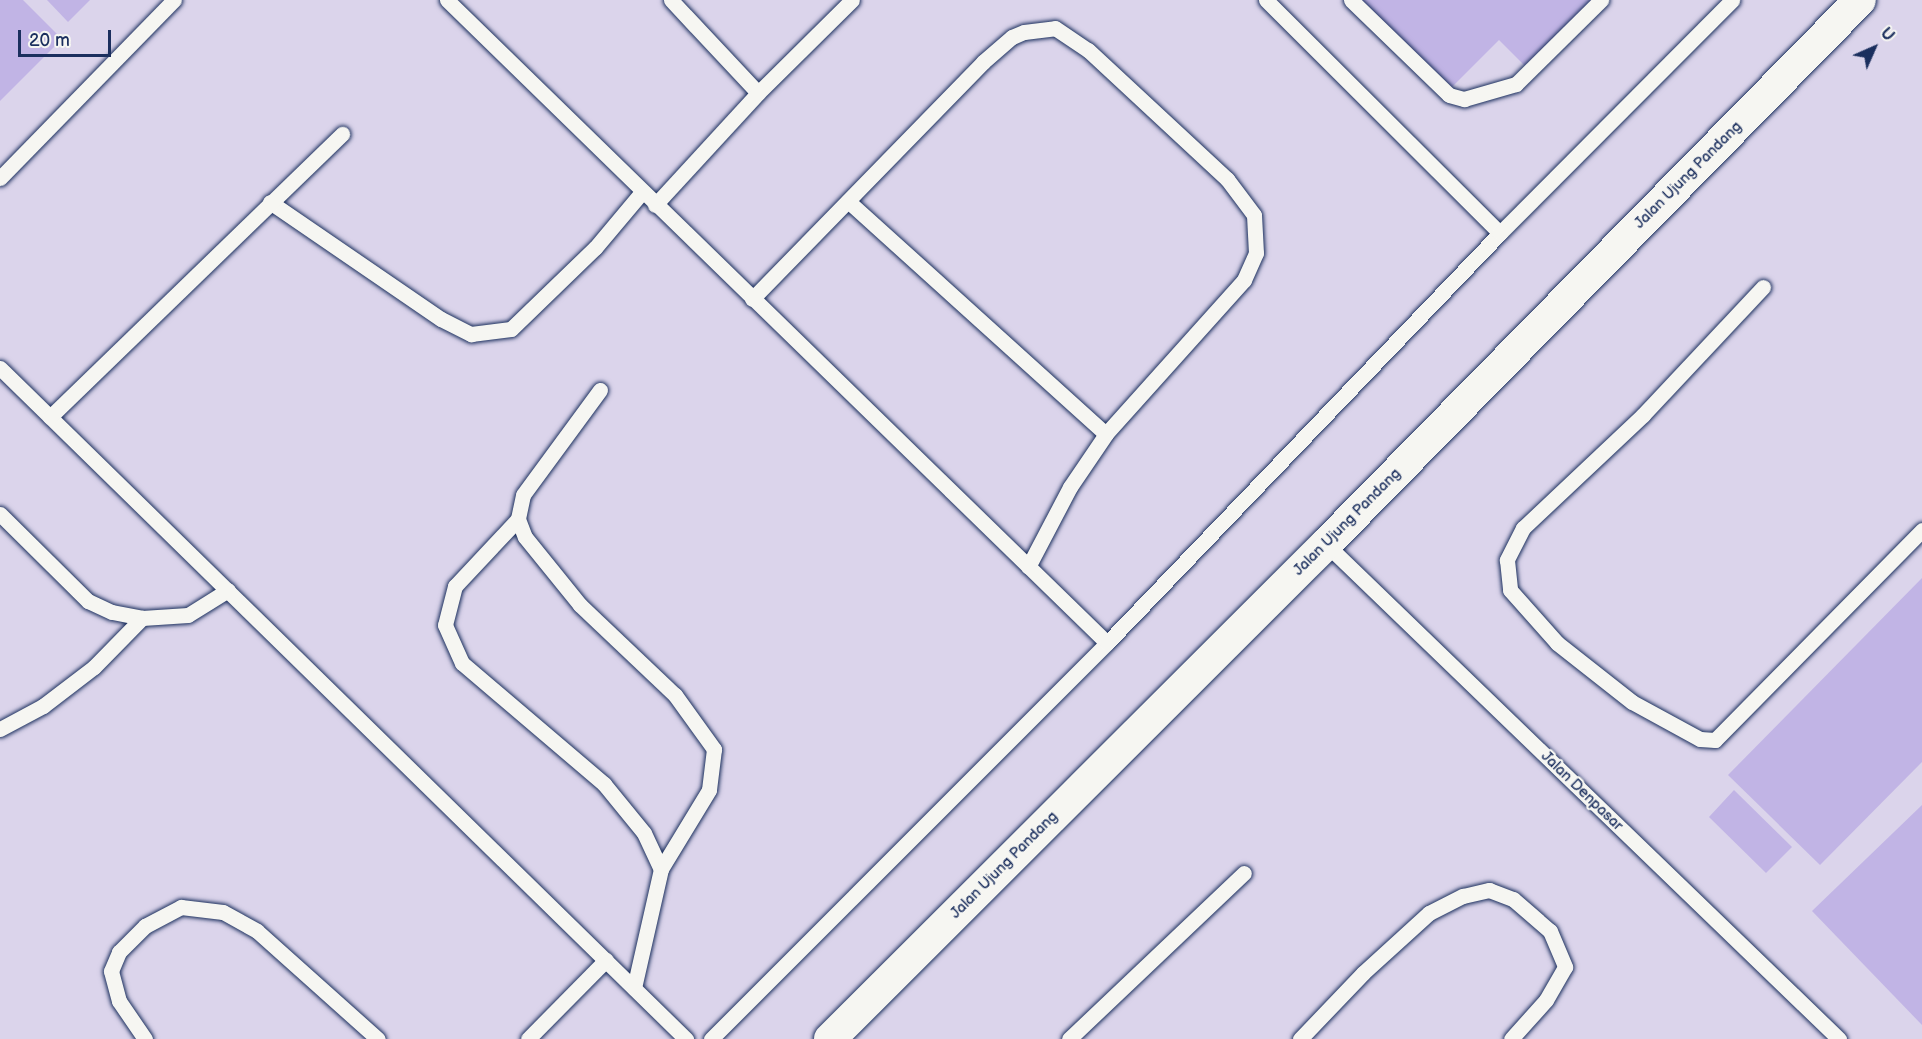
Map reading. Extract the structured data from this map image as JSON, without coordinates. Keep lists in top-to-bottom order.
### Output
{
  "streets": {
    "street": ["Jalan Ujung Pandang"],
    "lane": ["Jalan Denpasar"]
  },
  "crossings": [
    ["Jalan Ujung Pandang", "Jalan Denpasar"]
  ],
  "scale_bar": "20 m",
  "north": "top right"
}
